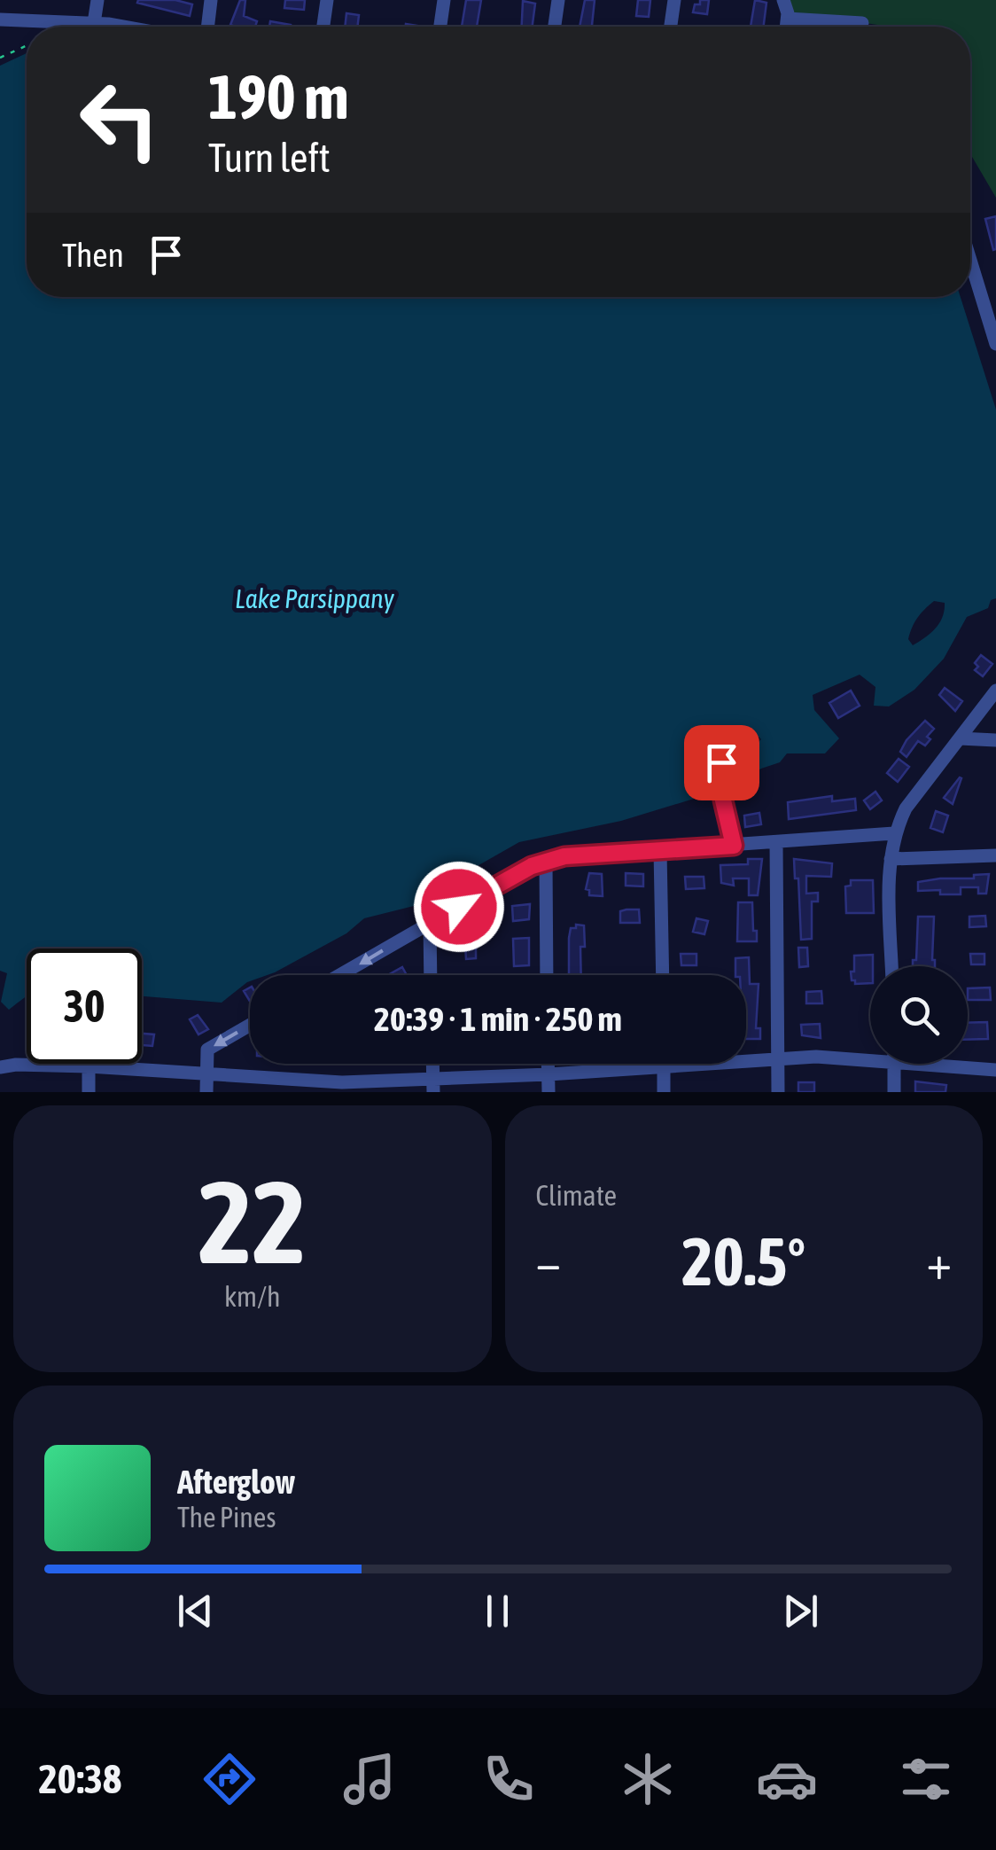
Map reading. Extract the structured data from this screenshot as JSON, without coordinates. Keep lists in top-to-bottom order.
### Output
{
  "water": ["Lake Parsippany"],
  "page": {
    "turn": ["190 m", "Turn left"],
    "then": "Then",
    "limit": "30",
    "trip": "20:39 · 1 min · 250 m",
    "tile": [
      ["22", "km/h"],
      "Climate"
    ],
    "heat": ["−", "20.5°", "+"],
    "song": ["Afterglow", "The Pines"],
    "tabs": "20:38"
  }
}
